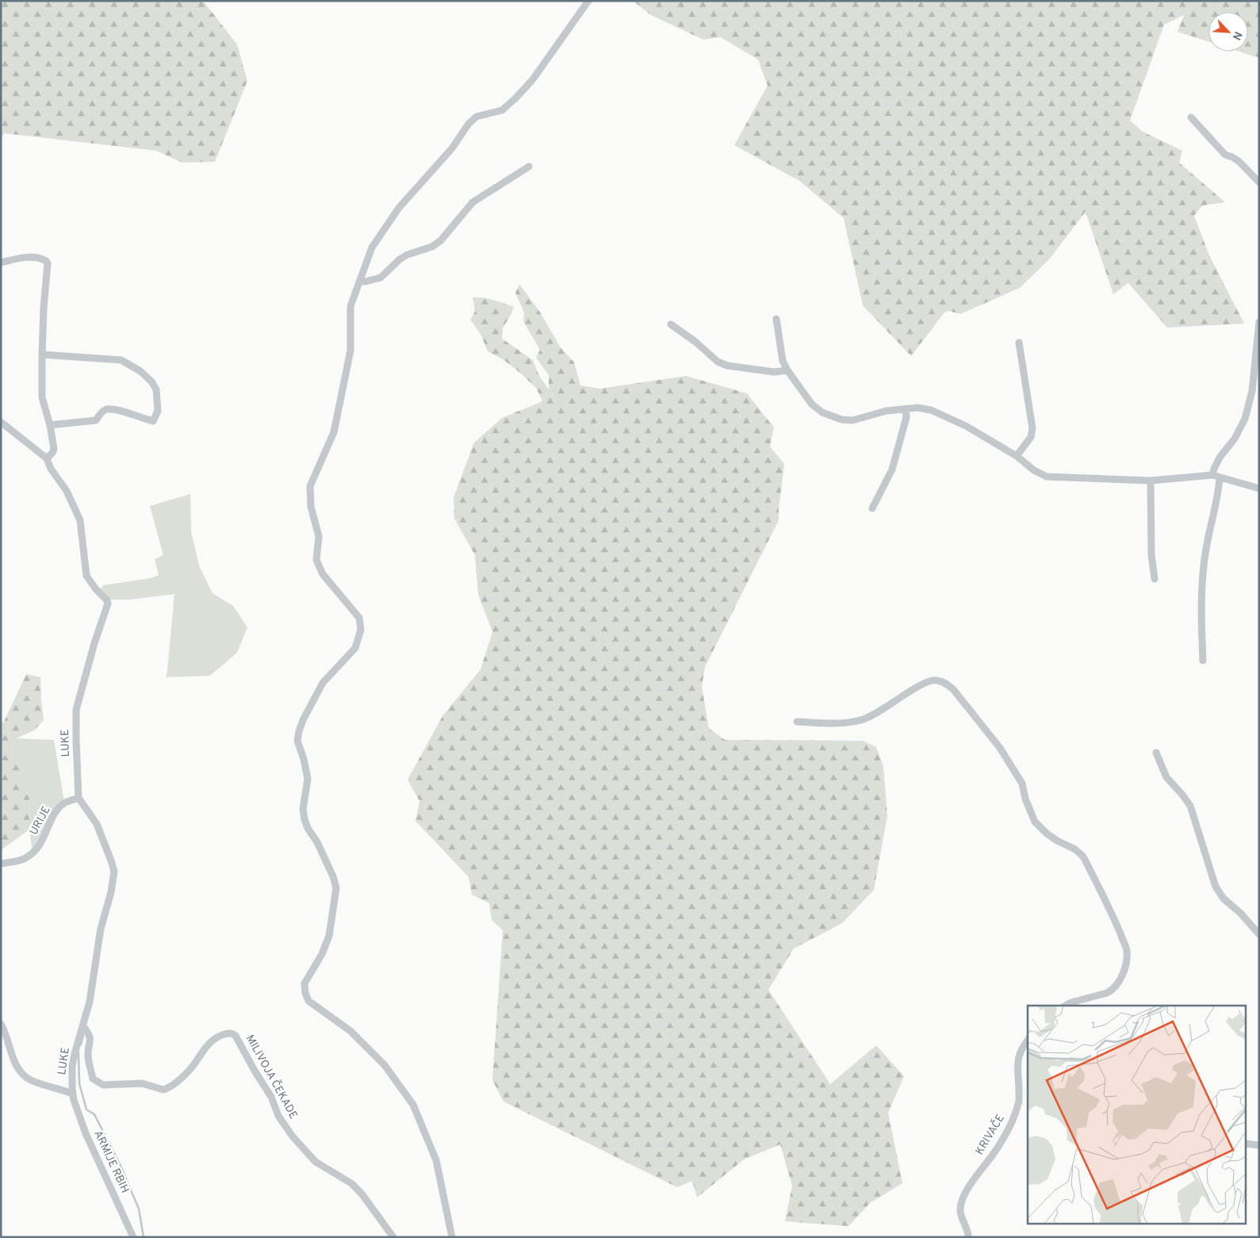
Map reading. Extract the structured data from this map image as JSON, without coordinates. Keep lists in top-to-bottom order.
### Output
{
  "streets": {
    "street": [
      "LUKE",
      "URIJE",
      "MILIVOJA ČEKADE",
      "KRIVAČE",
      "ARMIJE RBIH"
    ]
  },
  "crossings": [
    ["LUKE", "URIJE"],
    ["LUKE", "MILIVOJA ČEKADE"],
    ["LUKE", "ARMIJE RBIH"]
  ],
  "north": "bottom right"
}
